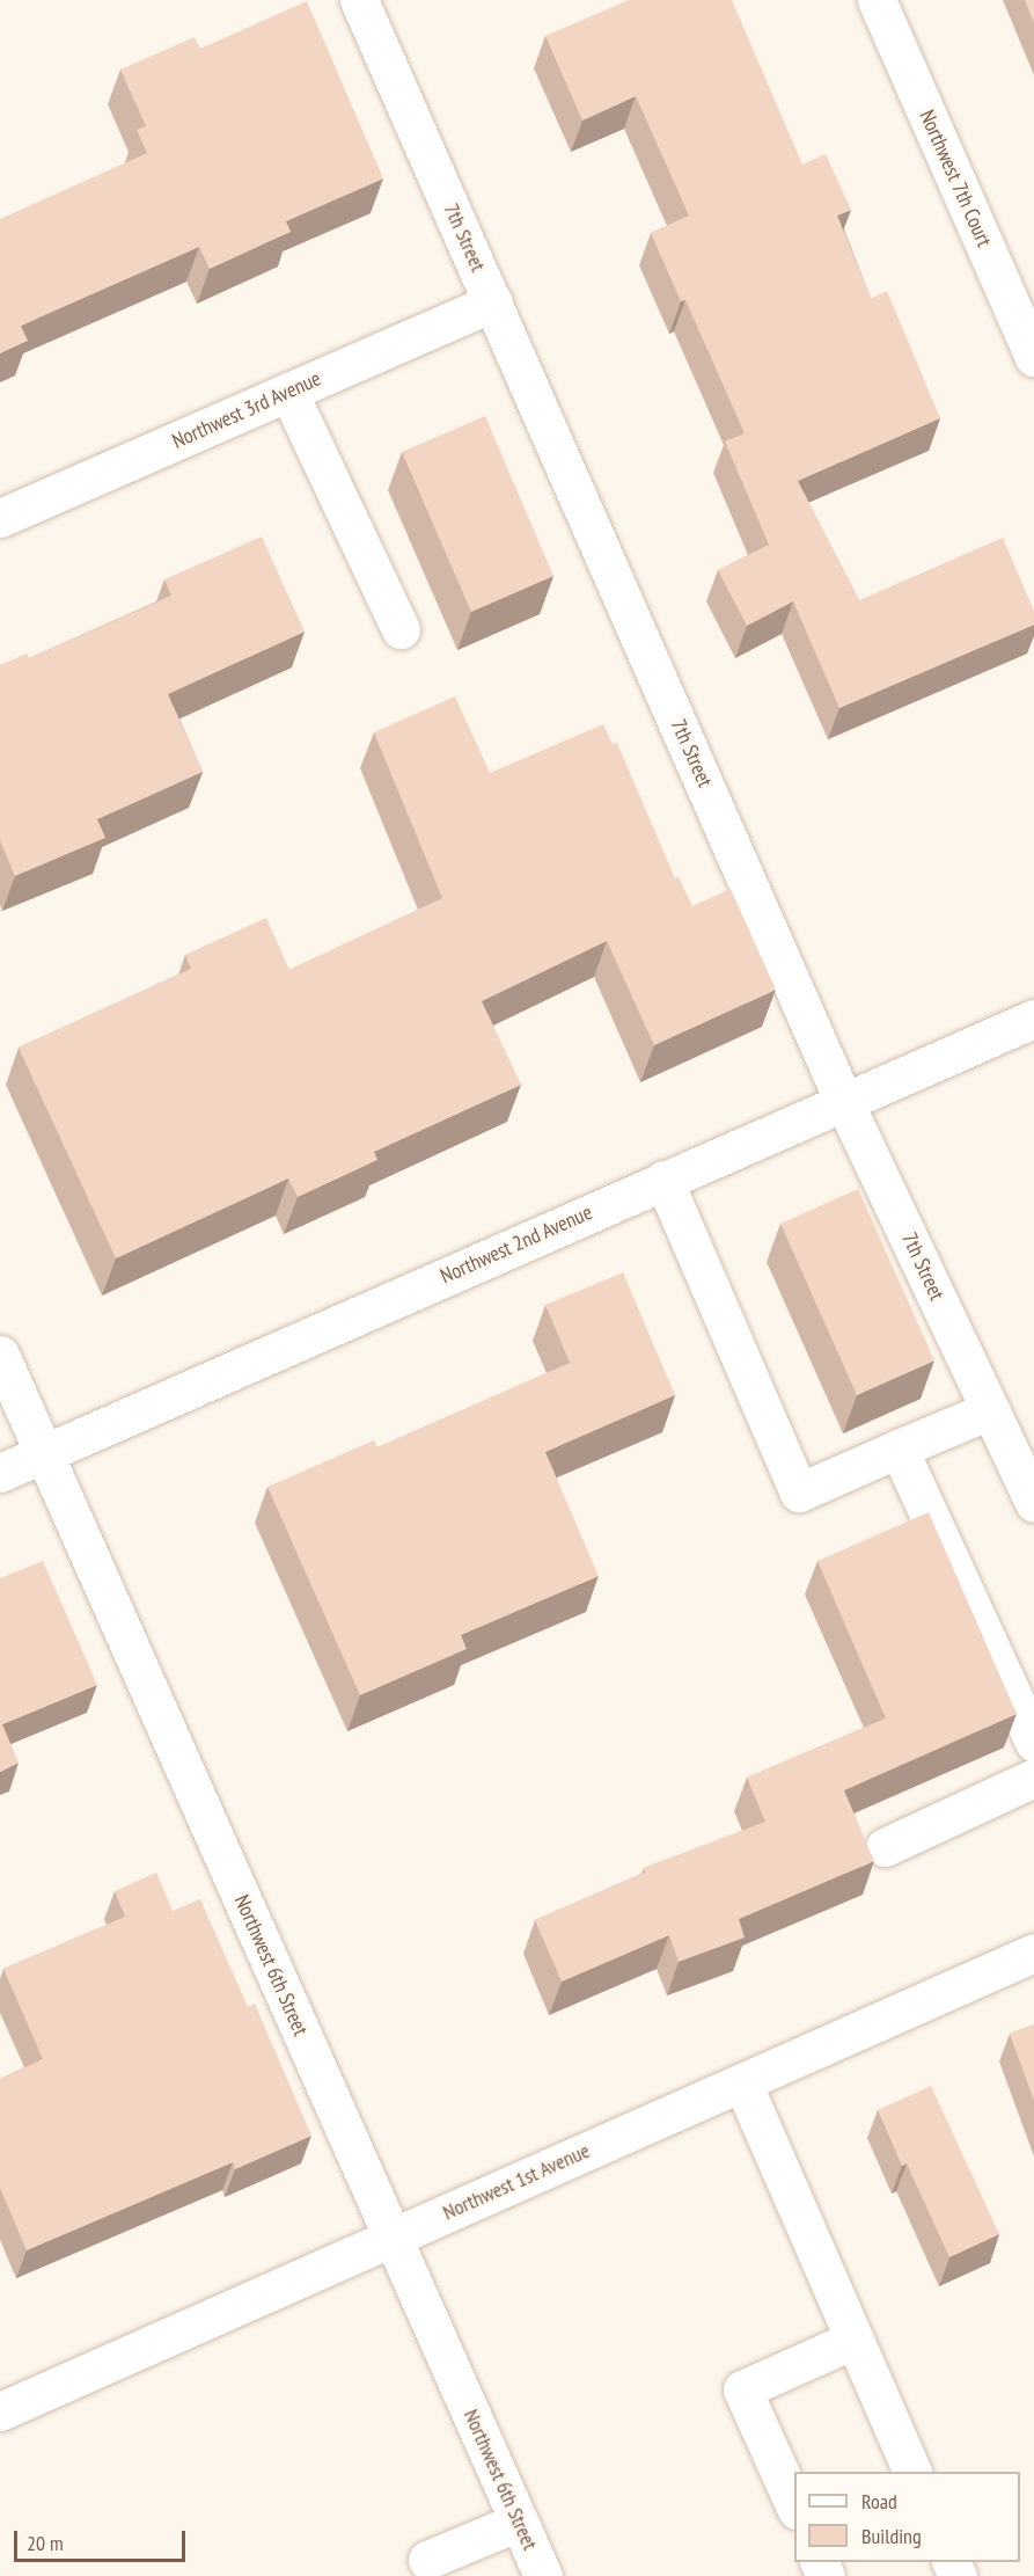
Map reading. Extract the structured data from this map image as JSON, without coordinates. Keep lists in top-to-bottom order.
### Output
{
  "streets": {
    "street": [
      "Northwest 7th Court",
      "7th Street",
      "Northwest 3rd Avenue",
      "Northwest 2nd Avenue",
      "Northwest 6th Street",
      "Northwest 1st Avenue"
    ]
  },
  "crossings": [
    ["7th Street", "Northwest 3rd Avenue"],
    ["7th Street", "Northwest 2nd Avenue"],
    ["Northwest 2nd Avenue", "Northwest 6th Street"],
    ["Northwest 6th Street", "Northwest 1st Avenue"]
  ],
  "legend": ["Road", "Building"],
  "scale_bar": "20 m"
}
